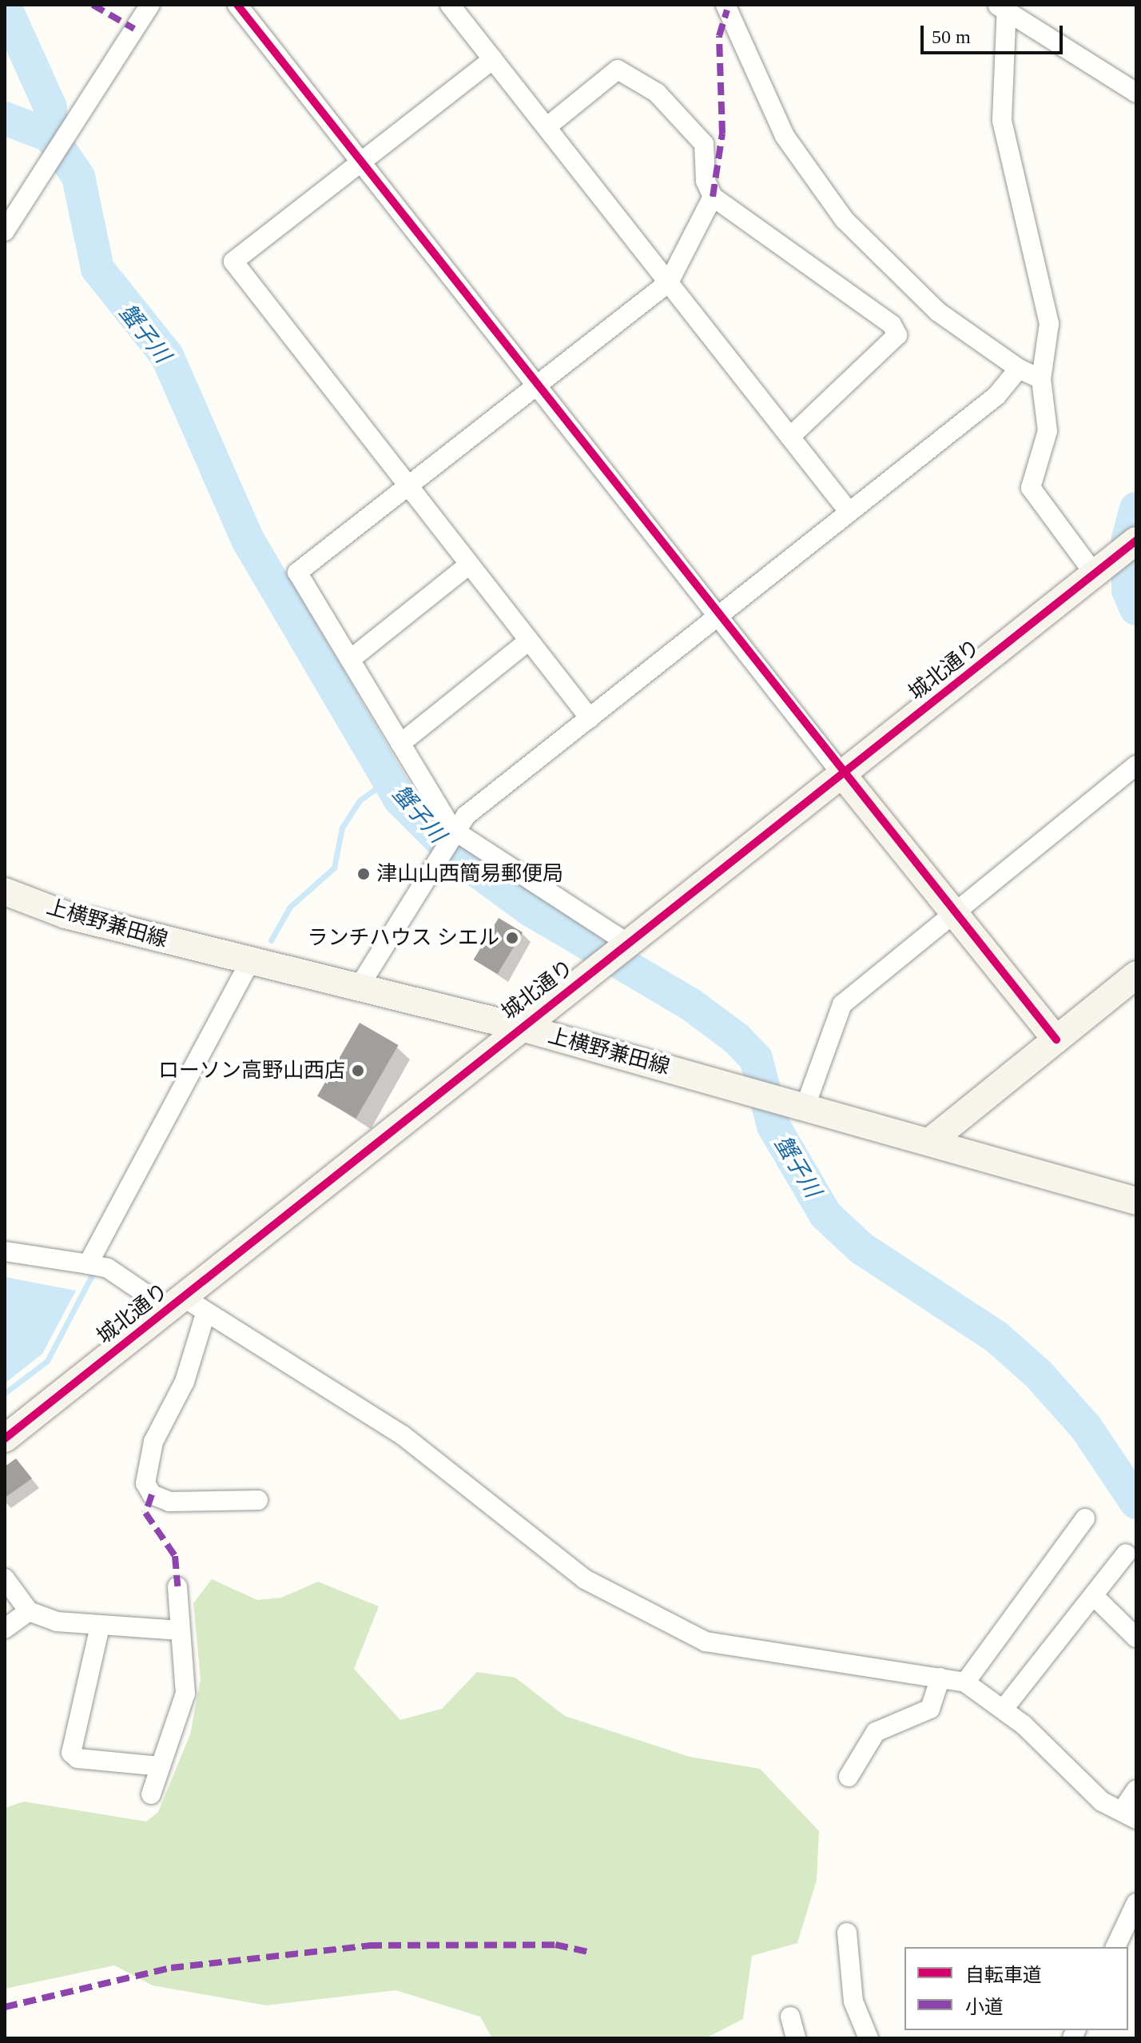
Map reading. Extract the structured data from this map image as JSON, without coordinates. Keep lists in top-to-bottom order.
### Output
{
  "streets": {
    "street": ["城北通り", "上横野兼田線"]
  },
  "crossings": [
    ["城北通り", "上横野兼田線"]
  ],
  "water": ["蟹子川"],
  "places": ["津山山西簡易郵便局", "ランチハウス シエル", "ローソン高野山西店"],
  "legend": ["自転車道", "小道"],
  "scale_bar": "50 m"
}
